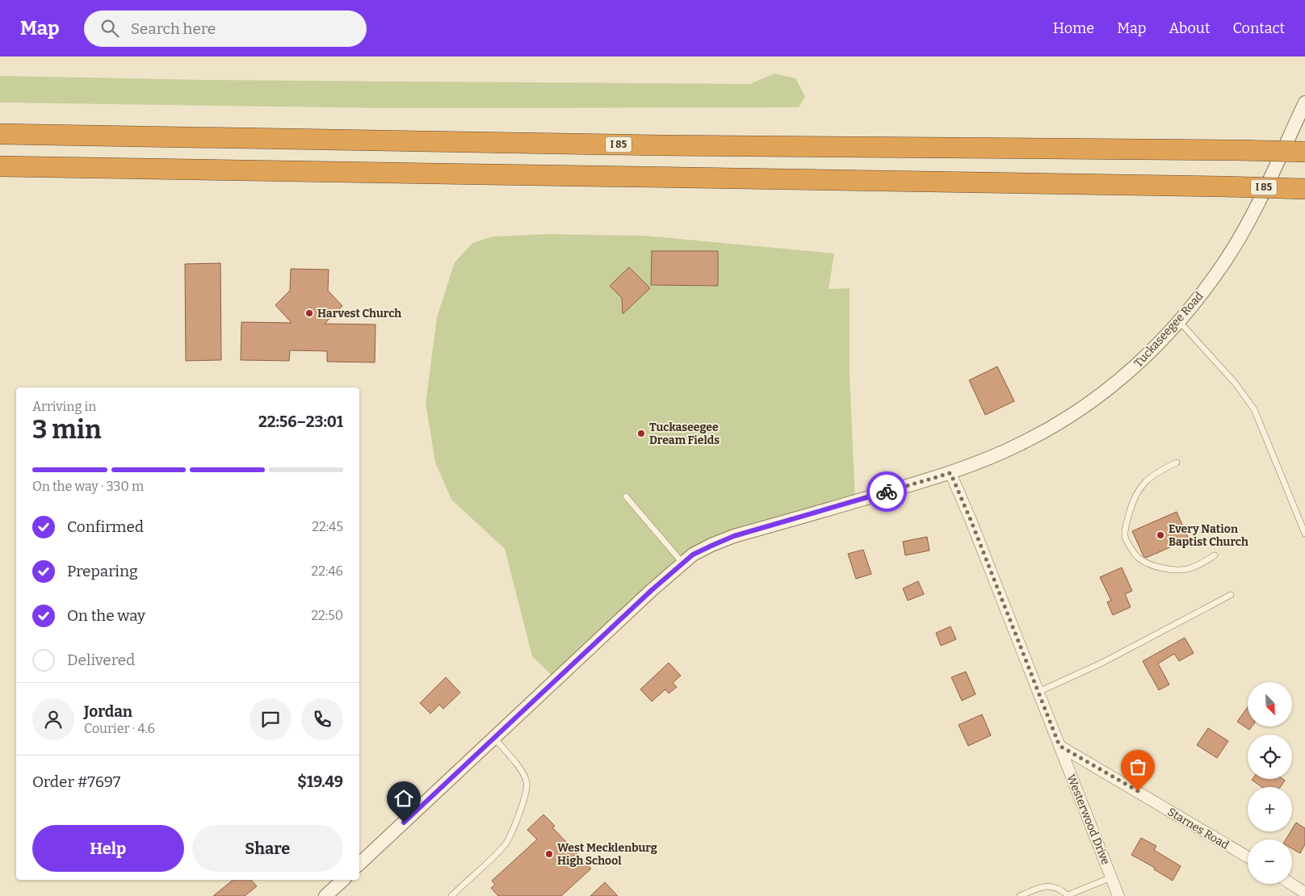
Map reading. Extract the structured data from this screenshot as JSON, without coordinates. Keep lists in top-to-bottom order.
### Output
{
  "streets": {
    "highway": ["I 85"],
    "street": ["Tuckaseegee Road", "Westerwood Drive", "Starnes Road"]
  },
  "crossings": [
    ["Tuckaseegee Road", "Westerwood Drive"],
    ["Westerwood Drive", "Starnes Road"]
  ],
  "places": [
    "Harvest Church",
    "Tuckaseegee Dream Fields",
    "Every Nation Baptist Church",
    "West Mecklenburg High School"
  ],
  "north": "bottom right",
  "page": {
    "header": "Map",
    "search": "Search here",
    "nav": [
      "Home",
      "Map",
      "About",
      "Contact"
    ],
    "heading": ["3 min", "Arriving in", "22:56–23:01"],
    "panel": [
      "Jordan",
      "Courier · 4.6",
      "Order #7697",
      "$19.49"
    ],
    "bar": "On the way · 330 m",
    "list": [
      ["Confirmed", "22:45"],
      ["Preparing", "22:46"],
      ["On the way", "22:50"],
      "Delivered"
    ],
    "map_buttons": ["+", "−"],
    "buttons": ["Help", "Share"]
  }
}
